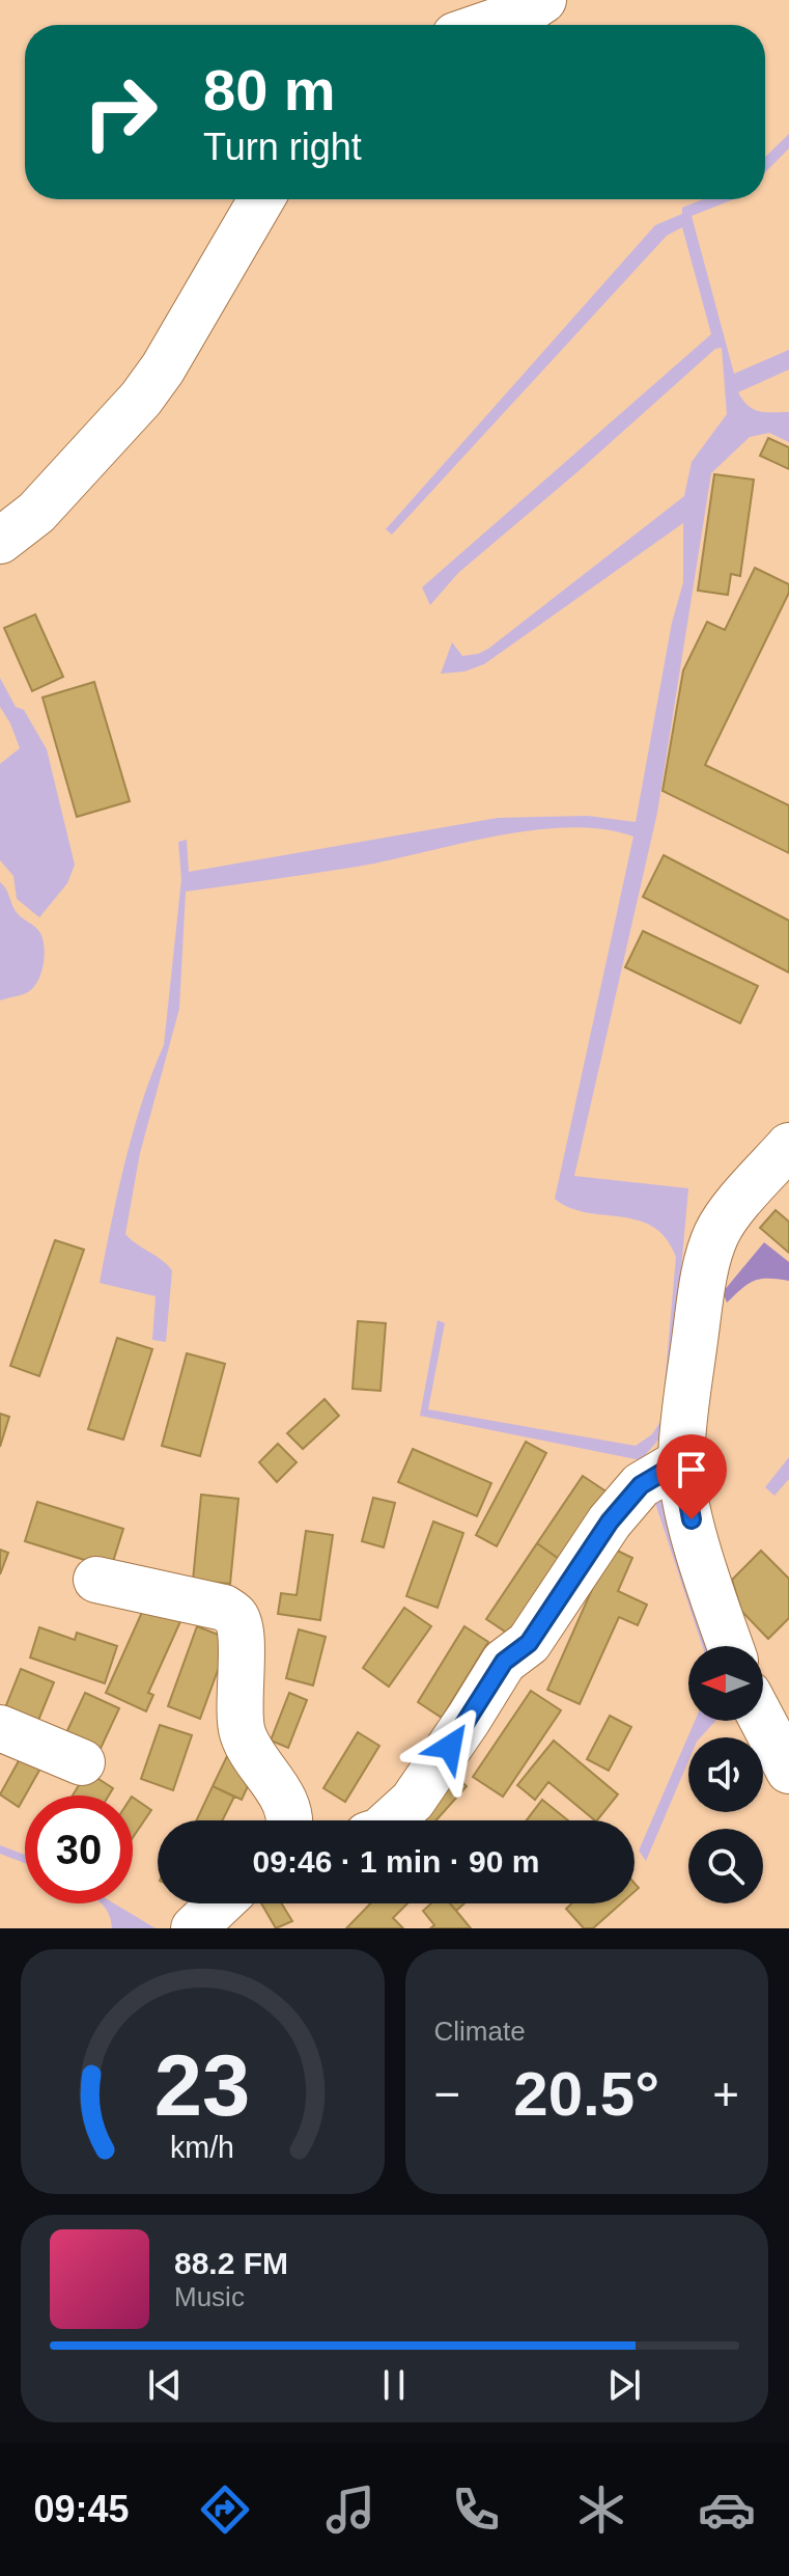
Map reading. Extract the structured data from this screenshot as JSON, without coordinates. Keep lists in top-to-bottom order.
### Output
{
  "north": "left",
  "page": {
    "turn": ["80 m", "Turn right"],
    "limit": "30",
    "trip": "09:46 · 1 min · 90 m",
    "tile": "Climate",
    "heat": ["−", "20.5°", "+"],
    "song": ["88.2 FM", "Music"],
    "tabs": "09:45",
    "gauge": ["23", "km/h"]
  }
}
